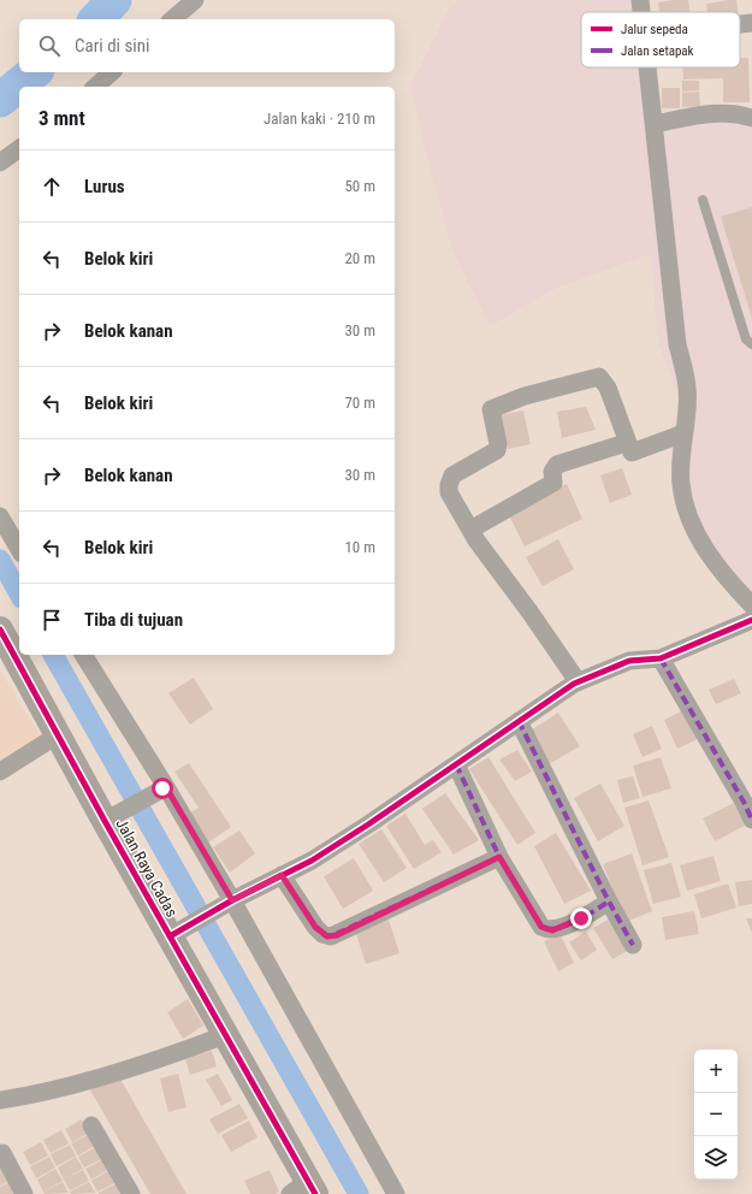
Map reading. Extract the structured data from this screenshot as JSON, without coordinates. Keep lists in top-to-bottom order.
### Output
{
  "streets": {
    "street": ["Jalan Raya Cadas"]
  },
  "legend": ["Jalur sepeda", "Jalan setapak"],
  "page": {
    "search": "Cari di sini",
    "heading": ["3 mnt", "Jalan kaki · 210 m"],
    "list": [
      ["Lurus", "50 m"],
      ["Belok kiri", "20 m"],
      ["Belok kanan", "30 m"],
      ["Belok kiri", "70 m"],
      ["Belok kanan", "30 m"],
      ["Belok kiri", "10 m"],
      "Tiba di tujuan"
    ],
    "map_buttons": ["+", "−"]
  }
}
